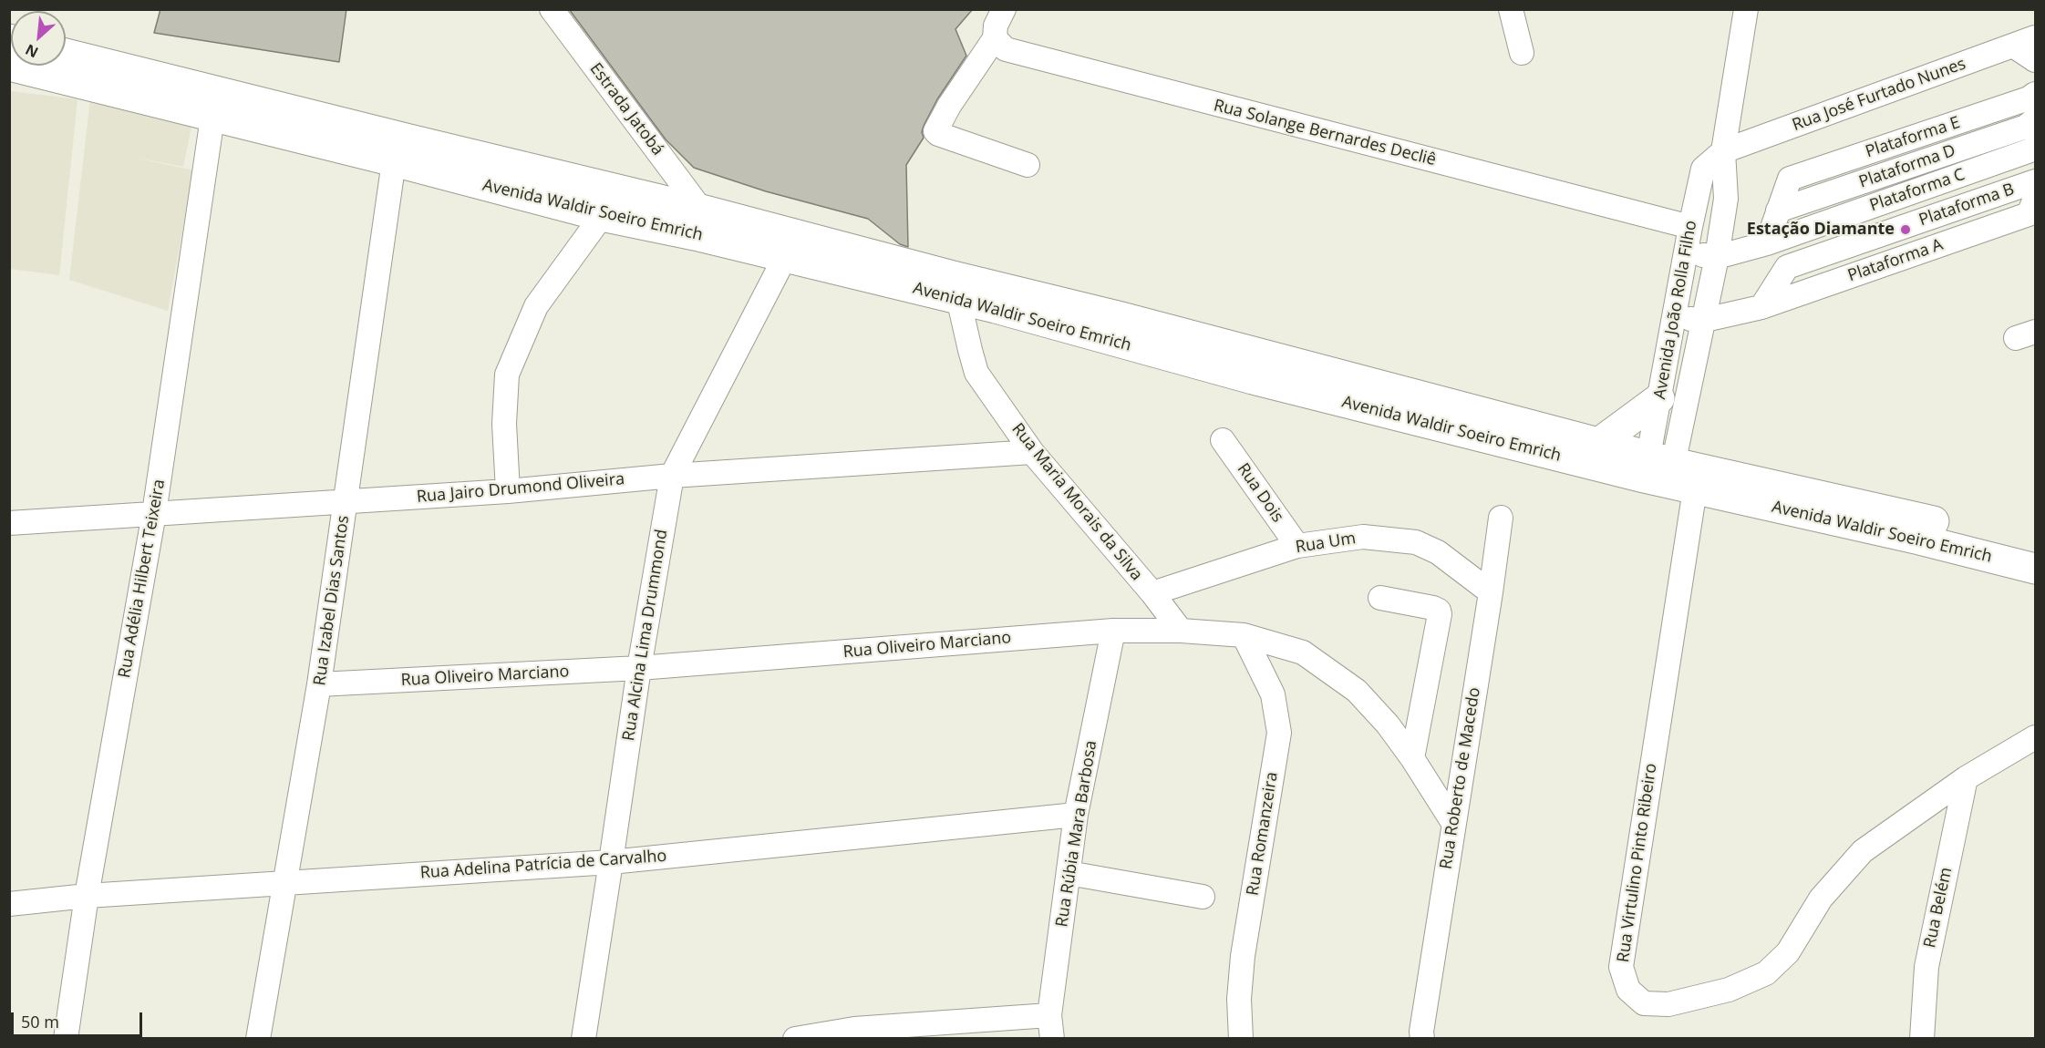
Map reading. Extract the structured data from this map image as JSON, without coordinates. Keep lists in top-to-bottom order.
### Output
{
  "streets": {
    "main road": ["Avenida Waldir Soeiro Emrich"],
    "street": [
      "Rua José Furtado Nunes",
      "Estrada Jatobá",
      "Rua Solange Bernardes Decliê",
      "Plataforma E",
      "Plataforma D",
      "Plataforma C",
      "Plataforma B",
      "Plataforma A",
      "Avenida João Rolla Filho",
      "Rua Jairo Drumond Oliveira",
      "Rua Dois",
      "Rua Maria Morais da Silva",
      "Rua Um",
      "Rua Adélia Hilbert Teixeira",
      "Rua Izabel Dias Santos",
      "Rua Alcina Lima Drummond",
      "Rua Oliveiro Marciano",
      "Rua Roberto de Macedo",
      "Rua Rúbia Mara Barbosa",
      "Rua Romanzeira",
      "Rua Virtulino Pinto Ribeiro",
      "Rua Adelina Patrícia de Carvalho",
      "Rua Belém"
    ]
  },
  "crossings": [
    ["Rua José Furtado Nunes", "Avenida João Rolla Filho"],
    ["Estrada Jatobá", "Avenida Waldir Soeiro Emrich"],
    ["Rua Solange Bernardes Decliê", "Avenida João Rolla Filho"],
    ["Plataforma E", "Plataforma D"],
    ["Plataforma C", "Avenida João Rolla Filho"],
    ["Plataforma B", "Plataforma A"],
    ["Avenida Waldir Soeiro Emrich", "Avenida João Rolla Filho"],
    ["Avenida Waldir Soeiro Emrich", "Rua Maria Morais da Silva"],
    ["Avenida Waldir Soeiro Emrich", "Rua Adélia Hilbert Teixeira"],
    ["Avenida Waldir Soeiro Emrich", "Rua Izabel Dias Santos"],
    ["Avenida Waldir Soeiro Emrich", "Rua Alcina Lima Drummond"],
    ["Avenida Waldir Soeiro Emrich", "Rua Virtulino Pinto Ribeiro"],
    ["Plataforma A", "Avenida João Rolla Filho"],
    ["Avenida João Rolla Filho", "Rua Virtulino Pinto Ribeiro"],
    ["Rua Jairo Drumond Oliveira", "Rua Maria Morais da Silva"],
    ["Rua Jairo Drumond Oliveira", "Rua Adélia Hilbert Teixeira"],
    ["Rua Jairo Drumond Oliveira", "Rua Izabel Dias Santos"],
    ["Rua Jairo Drumond Oliveira", "Rua Alcina Lima Drummond"],
    ["Rua Dois", "Rua Um"],
    ["Rua Maria Morais da Silva", "Rua Um"],
    ["Rua Maria Morais da Silva", "Rua Oliveiro Marciano"],
    ["Rua Um", "Rua Roberto de Macedo"],
    ["Rua Adélia Hilbert Teixeira", "Rua Adelina Patrícia de Carvalho"],
    ["Rua Izabel Dias Santos", "Rua Oliveiro Marciano"],
    ["Rua Izabel Dias Santos", "Rua Adelina Patrícia de Carvalho"],
    ["Rua Alcina Lima Drummond", "Rua Oliveiro Marciano"],
    ["Rua Alcina Lima Drummond", "Rua Adelina Patrícia de Carvalho"],
    ["Rua Oliveiro Marciano", "Rua Roberto de Macedo"],
    ["Rua Oliveiro Marciano", "Rua Rúbia Mara Barbosa"],
    ["Rua Oliveiro Marciano", "Rua Romanzeira"],
    ["Rua Rúbia Mara Barbosa", "Rua Adelina Patrícia de Carvalho"],
    ["Rua Virtulino Pinto Ribeiro", "Rua Belém"]
  ],
  "places": ["Estação Diamante"],
  "scale_bar": "50 m",
  "north": "bottom left"
}
